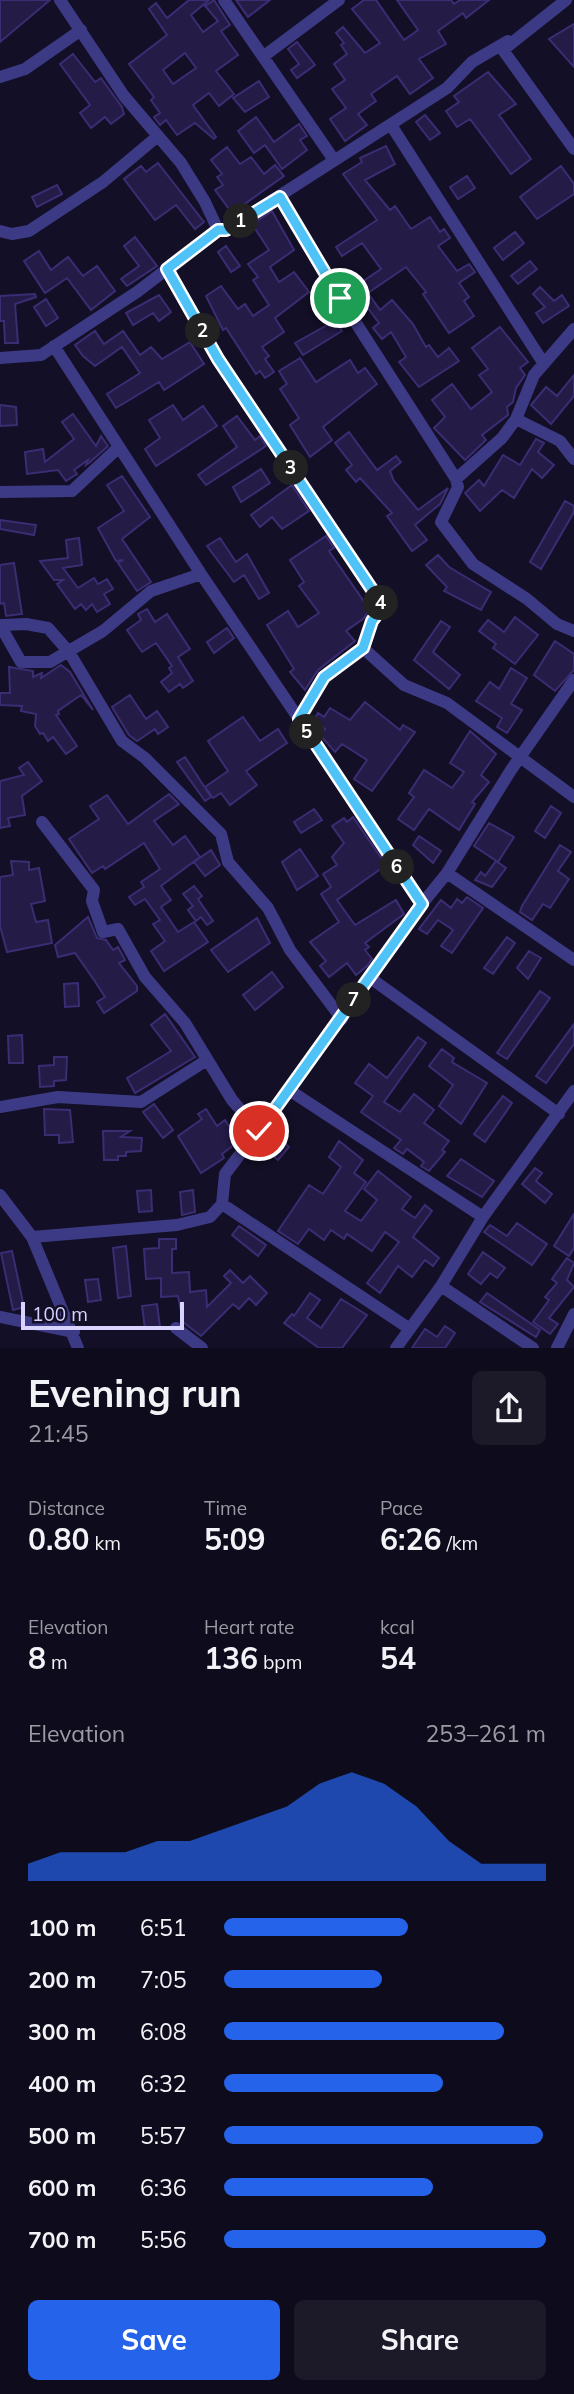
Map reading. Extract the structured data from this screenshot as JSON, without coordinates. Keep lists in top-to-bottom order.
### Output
{
  "scale_bar": "100 m",
  "page": {
    "pins": [
      "1",
      "2",
      "3",
      "4",
      "5",
      "6",
      "7"
    ],
    "scale": "100 m",
    "heading": ["Evening run", "21:45"],
    "stats": [
      ["Distance", "0.80 km"],
      ["Time", "5:09"],
      ["Pace", "6:26 /km"],
      ["Elevation", "8 m"],
      ["Heart rate", "136 bpm"],
      ["kcal", "54"]
    ],
    "chart": ["Elevation", "253–261 m"],
    "list": [
      {
        "name": "100 m",
        "note": "6:51"
      },
      {
        "name": "200 m",
        "note": "7:05"
      },
      {
        "name": "300 m",
        "note": "6:08"
      },
      {
        "name": "400 m",
        "note": "6:32"
      },
      {
        "name": "500 m",
        "note": "5:57"
      },
      {
        "name": "600 m",
        "note": "6:36"
      },
      {
        "name": "700 m",
        "note": "5:56"
      }
    ],
    "buttons": ["Save", "Share"]
  }
}
